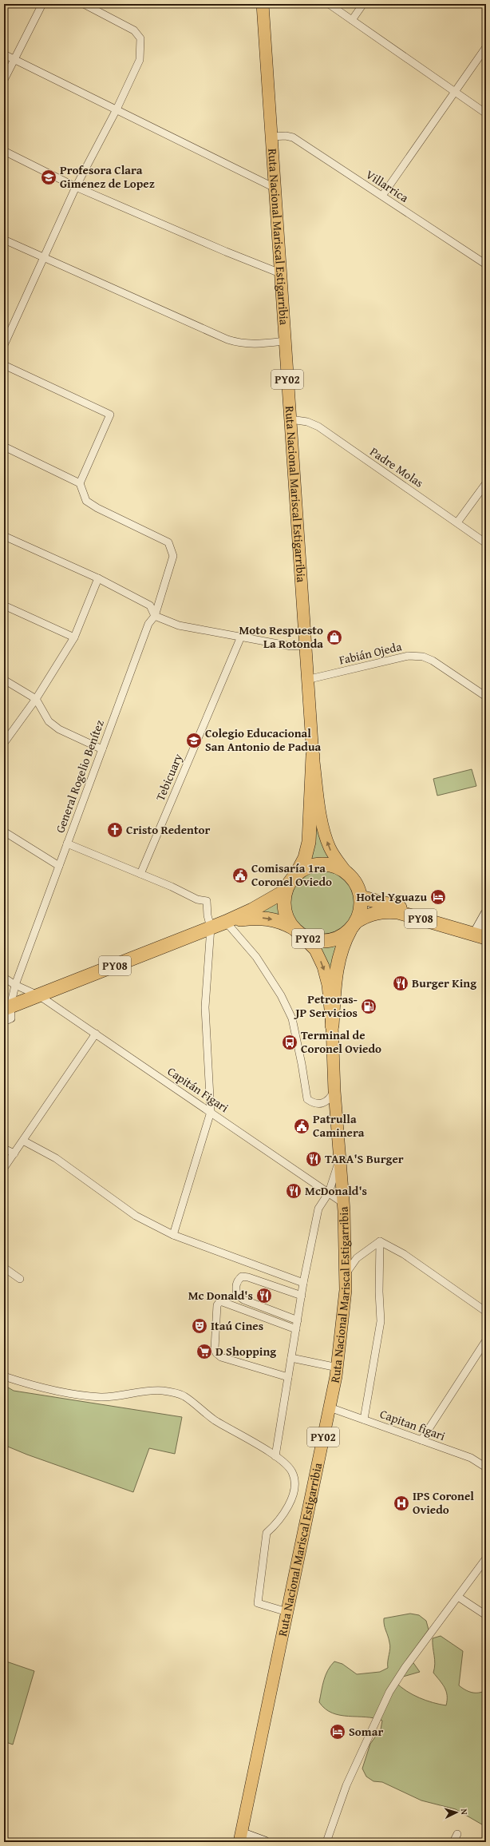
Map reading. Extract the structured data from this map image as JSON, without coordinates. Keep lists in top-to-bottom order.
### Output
{
  "streets": {
    "highway": ["PY02", "PY08"],
    "main road": ["Ruta Nacional Mariscal Estigarribia"],
    "street": [
      "Villarrica",
      "Padre Molas",
      "Fabián Ojeda",
      "General Rogelio Benítez",
      "Tebicuary",
      "Capitán Figari",
      "Capitan figari"
    ]
  },
  "crossings": [
    ["Villarrica", "Ruta Nacional Mariscal Estigarribia"],
    ["Ruta Nacional Mariscal Estigarribia", "PY02"],
    ["Ruta Nacional Mariscal Estigarribia", "Padre Molas"],
    ["Ruta Nacional Mariscal Estigarribia", "Fabián Ojeda"],
    ["Ruta Nacional Mariscal Estigarribia", "Capitán Figari"],
    ["Ruta Nacional Mariscal Estigarribia", "Capitan figari"],
    ["PY02", "PY08"],
    ["General Rogelio Benítez", "PY08"],
    ["General Rogelio Benítez", "Capitán Figari"],
    ["PY08", "Capitán Figari"]
  ],
  "places": {
    "school or university": ["Profesora Clara Gimenez de Lopez", "Colegio Educacional San Antonio de Padua"],
    "shop": ["Moto Respuesto La Rotonda"],
    "church": ["Cristo Redentor"],
    "public building": ["Comisaría 1ra Coronel Oviedo", "Patrulla Caminera"],
    "hotel": ["Hotel Yguazu", "Somar"],
    "restaurant": [
      "Burger King",
      "TARA'S Burger",
      "McDonald's",
      "Mc Donald's"
    ],
    "fuel station": ["Petroras- JP Servicios"],
    "bus stop": ["Terminal de Coronel Oviedo"],
    "theatre": ["Itaú Cines"],
    "supermarket": ["D Shopping"],
    "hospital": ["IPS Coronel Oviedo"]
  },
  "north": "right"
}
